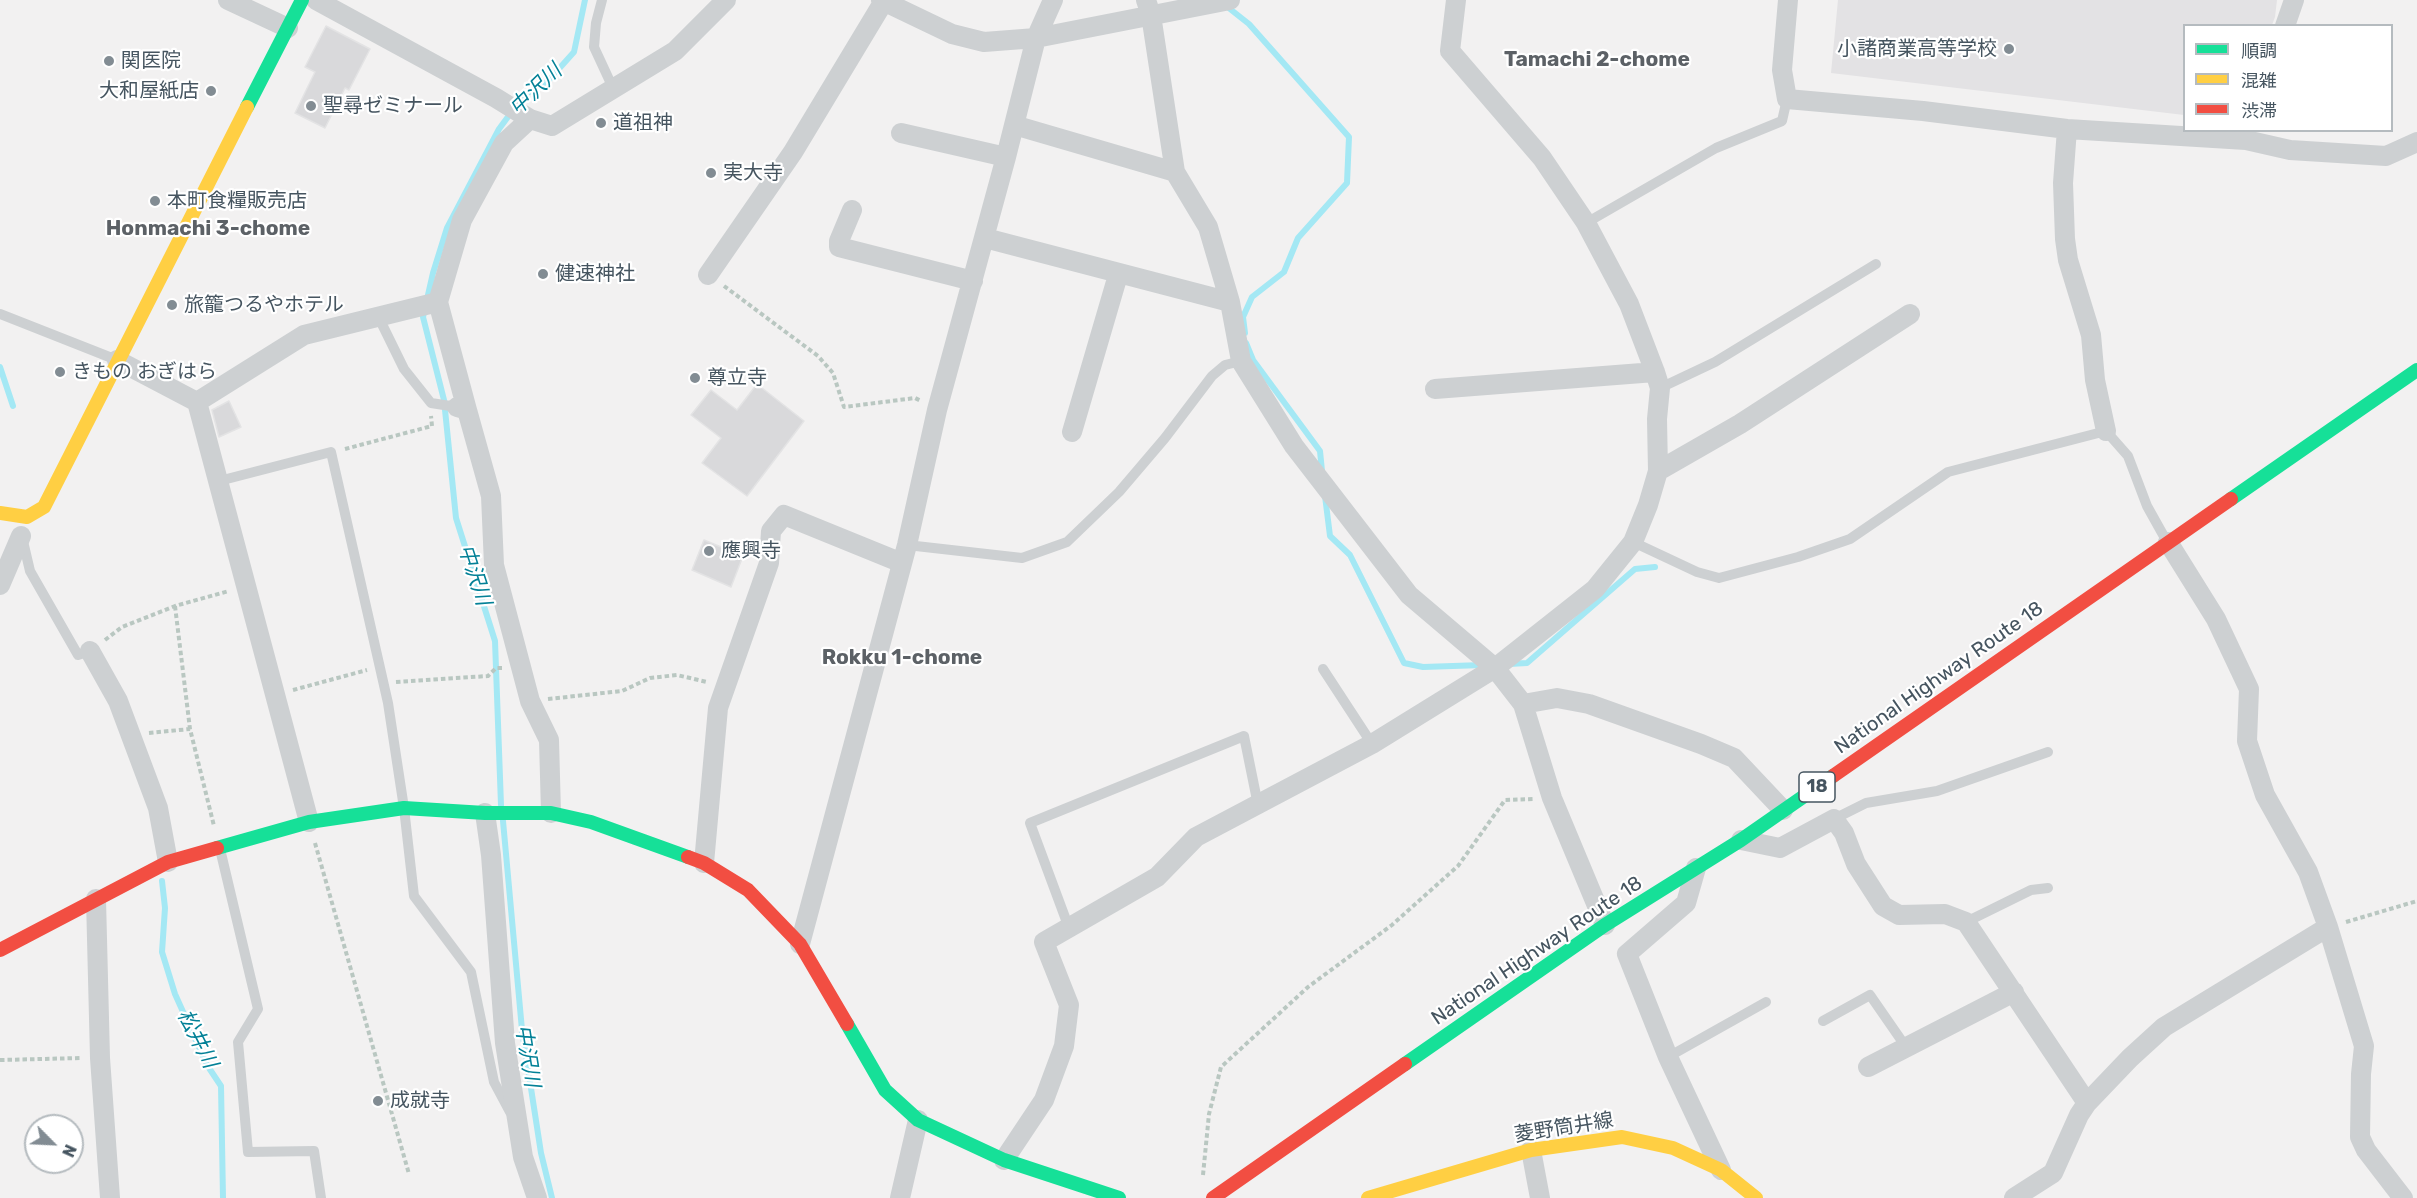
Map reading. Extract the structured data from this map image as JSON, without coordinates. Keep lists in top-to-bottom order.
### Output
{
  "streets": {
    "main road": ["National Highway Route 18", "18", "菱野筒井線"]
  },
  "districts": ["Tamachi 2-chome", "Honmachi 3-chome", "Rokku 1-chome"],
  "water": ["中沢川", "松井川"],
  "places": [
    "小諸商業高等学校",
    "関医院",
    "大和屋紙店",
    "聖尋ゼミナール",
    "道祖神",
    "実大寺",
    "本町食糧販売店",
    "健速神社",
    "旅籠つるやホテル",
    "きもの おぎはら",
    "尊立寺",
    "應興寺",
    "成就寺"
  ],
  "legend": ["順調", "混雑", "渋滞"],
  "north": "bottom right"
}
